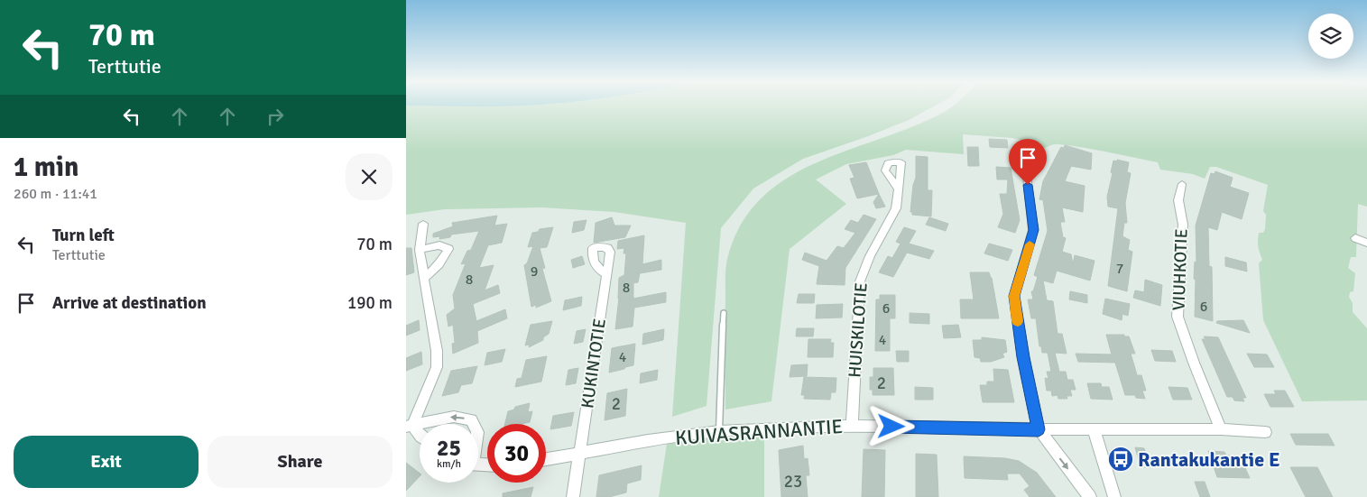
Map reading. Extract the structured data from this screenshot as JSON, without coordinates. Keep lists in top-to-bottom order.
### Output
{
  "streets": {
    "street": [
      "VIUHKOTIE",
      "HUISKILOTIE",
      "KUKINTOTIE",
      "KUIVASRANNANTIE"
    ]
  },
  "crossings": [
    ["VIUHKOTIE", "KUIVASRANNANTIE"],
    ["HUISKILOTIE", "KUIVASRANNANTIE"],
    ["KUKINTOTIE", "KUIVASRANNANTIE"]
  ],
  "places": {
    "bus stop": ["Rantakukantie E"]
  },
  "house_numbers": [
    "7",
    "9",
    "8",
    "8",
    "6",
    "6",
    "4",
    "4",
    "2",
    "2",
    "23"
  ],
  "page": {
    "turn": ["70 m", "Terttutie"],
    "heading": ["1 min", "260 m · 11:41"],
    "list": [
      {
        "name": "Turn left",
        "note": "Terttutie",
        "value": "70 m"
      },
      {
        "name": "Arrive at destination",
        "value": "190 m"
      }
    ],
    "speed": "25 km/h",
    "limit": "30",
    "buttons": ["Exit", "Share"]
  }
}
